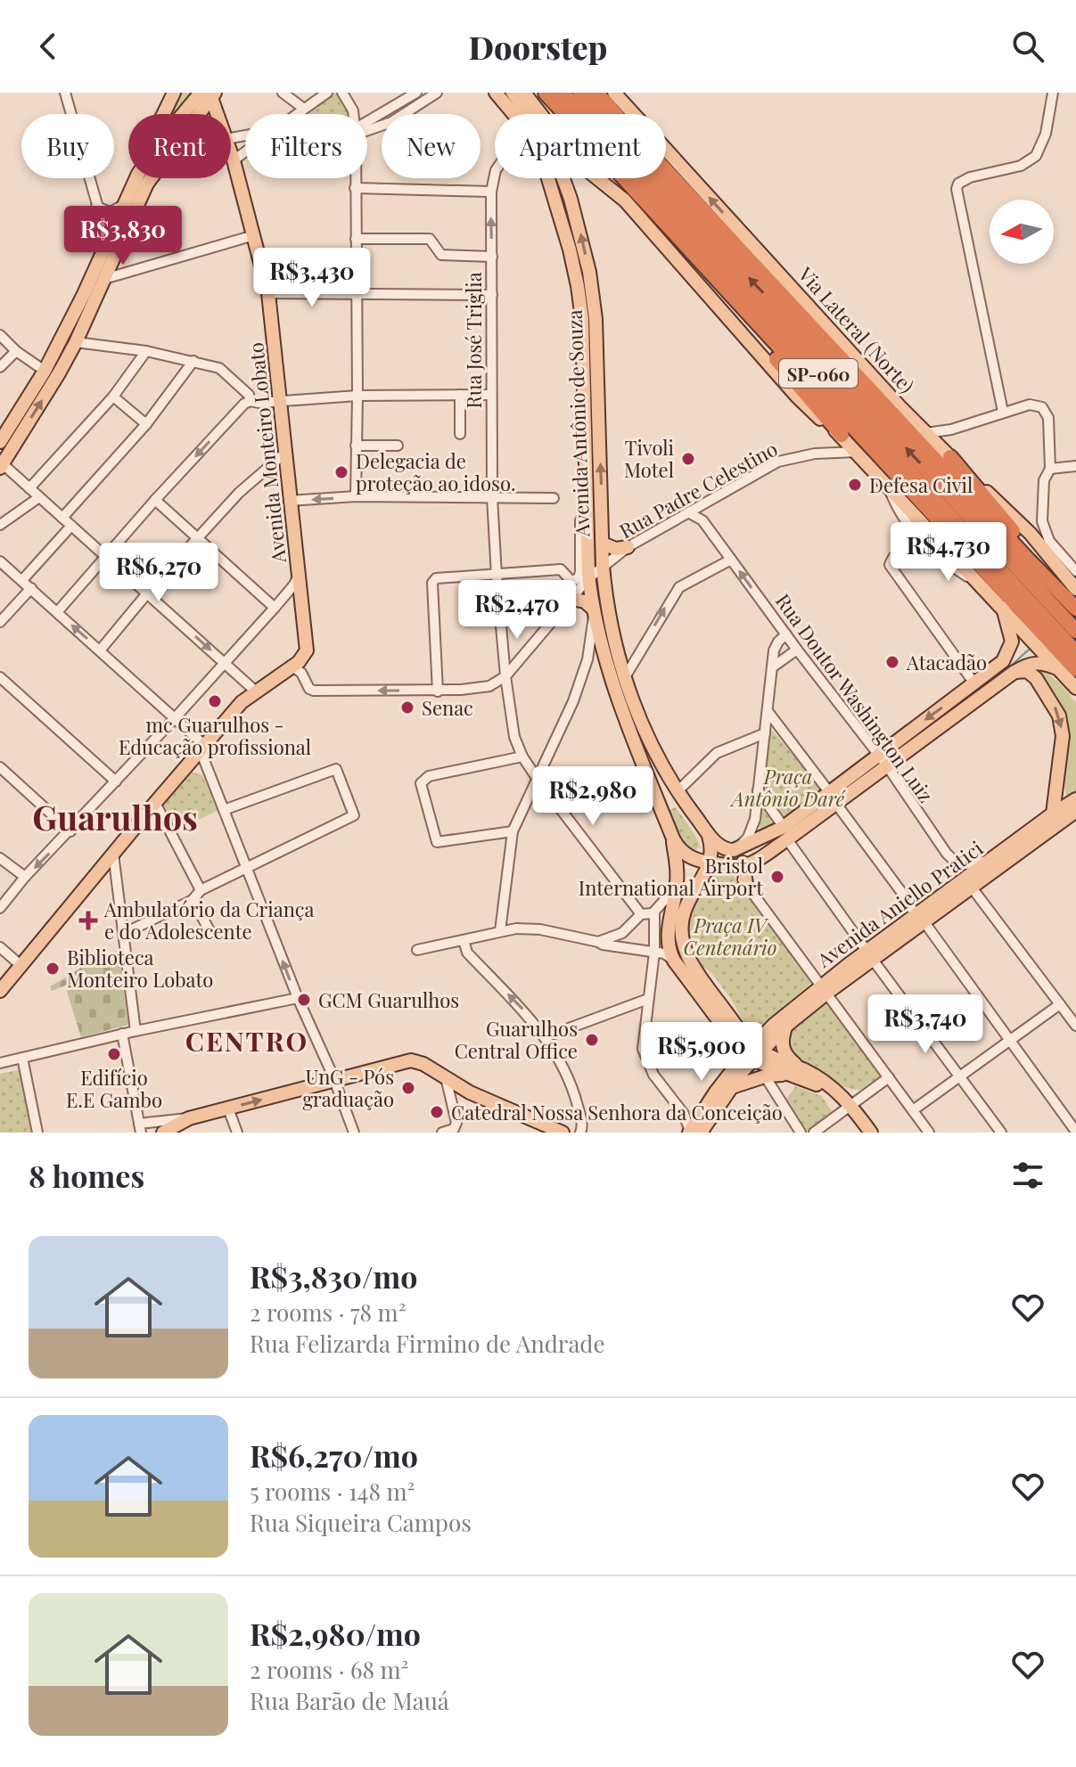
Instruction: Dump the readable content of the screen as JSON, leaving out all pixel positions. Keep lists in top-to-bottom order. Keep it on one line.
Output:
{"streets":{"highway":["SP-060"],"main road":["Via Lateral (Norte)","Avenida Antônio de Souza","Avenida Monteiro Lobato","Avenida Aniello Pratici"],"street":["Rua José Triglia","Rua Padre Celestino","Rua Doutor Washington Luiz"]},"crossings":[["Via Lateral (Norte)","SP-060"],["Rua José Triglia","Rua Padre Celestino"],["Avenida Antônio de Souza","Rua Padre Celestino"],["Avenida Antônio de Souza","Avenida Aniello Pratici"],["Avenida Monteiro Lobato","Rua Padre Celestino"],["Rua Padre Celestino","Rua Doutor Washington Luiz"],["Rua Doutor Washington Luiz","Avenida Aniello Pratici"]],"districts":["Guarulhos","CENTRO"],"parks":["Praça Antônio Daré","Praça IV Centenário"],"places":{"other":["Tivoli Motel","Delegacia de proteção ao idoso.","Defesa Civil","Atacadão","mc Guarulhos - Educação profissional","Senac","Bristol International Airport","Biblioteca Monteiro Lobato","GCM Guarulhos","Guarulhos Central Office","Edifício E.E Gambo","UnG - Pós graduação","Catedral Nossa Senhora da Conceição"],"health":["Ambulatório da Criança e do Adolescente"]},"north":"left","page":{"header":"Doorstep","chip":["Buy","Rent","Filters","New","Apartment"],"price":["R$3,830","R$3,430","R$4,730","R$6,270","R$2,470","R$2,980","R$3,740","R$5,900"],"heading":"8 homes","list":[{"name":"R$3,830/mo","note":"2 rooms · 78 m² · Rua Felizarda Firmino de Andrade"},{"name":"R$6,270/mo","note":"5 rooms · 148 m² · Rua Siqueira Campos"},{"name":"R$2,980/mo","note":"2 rooms · 68 m² · Rua Barão de Mauá"}]}}
